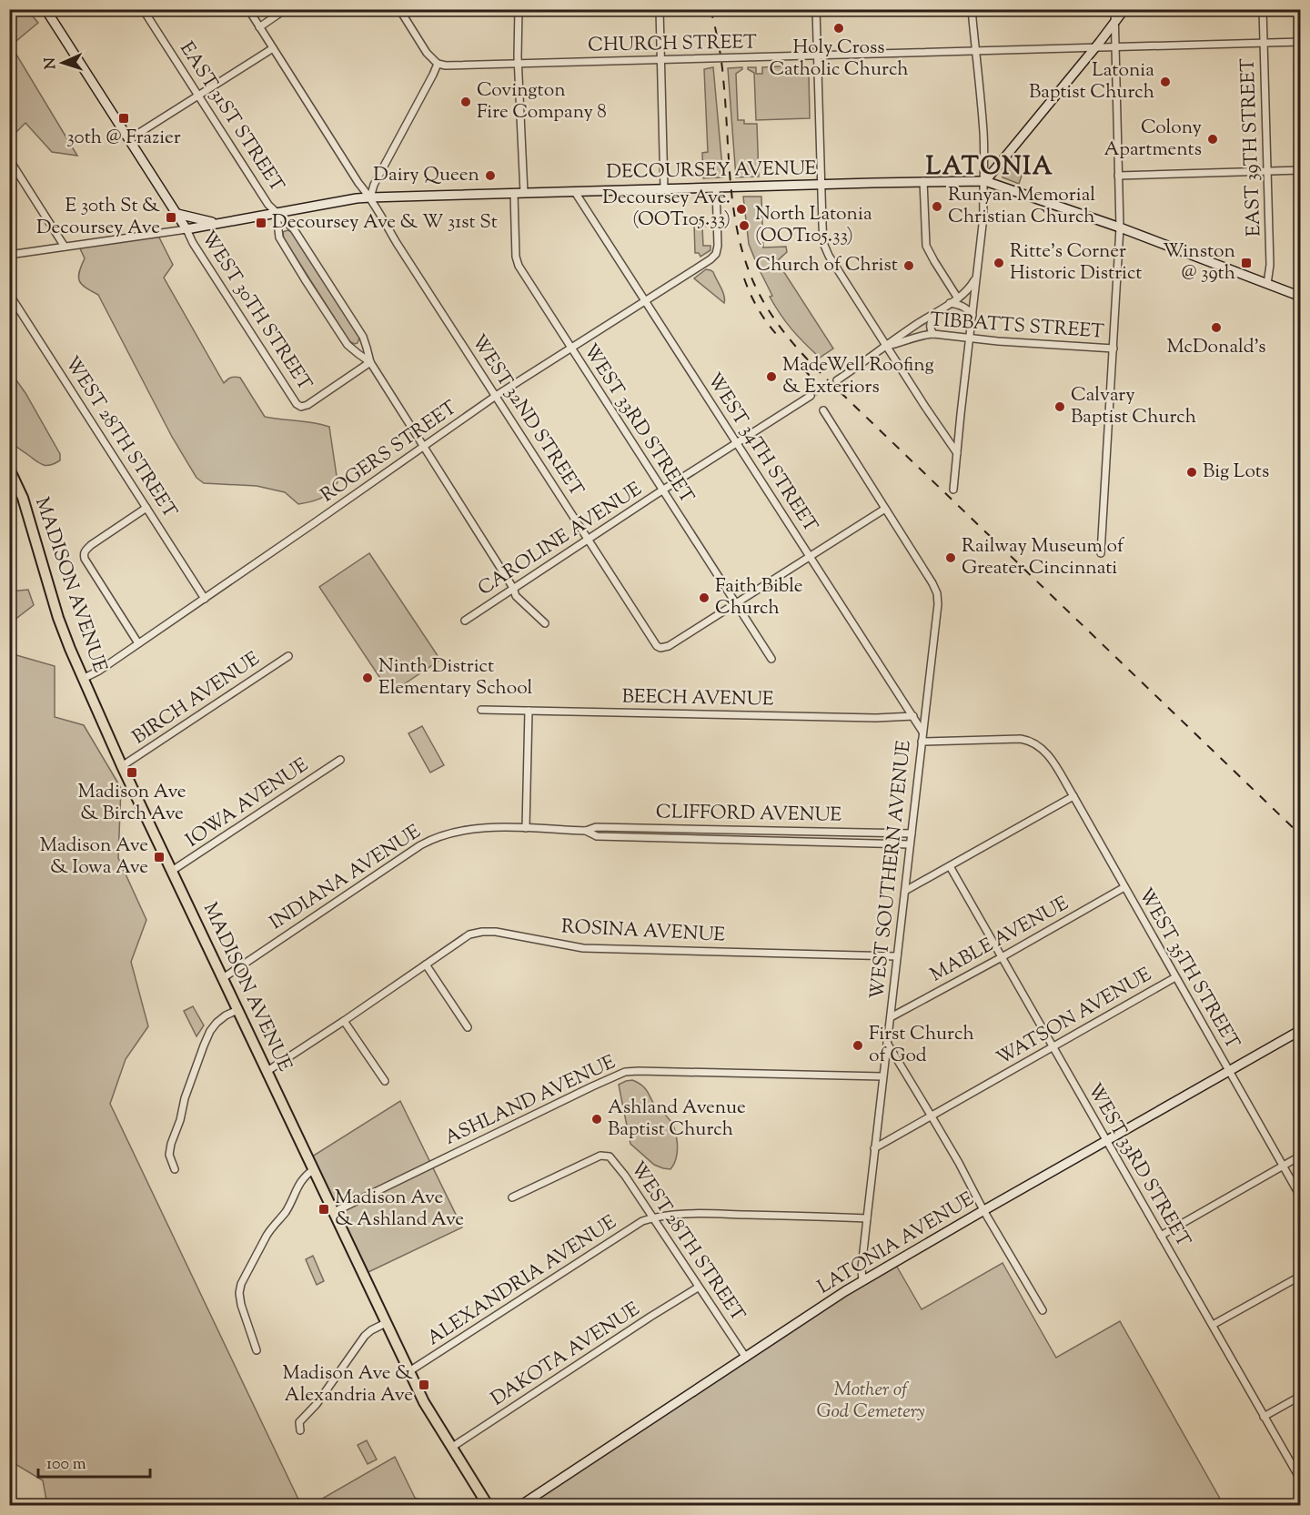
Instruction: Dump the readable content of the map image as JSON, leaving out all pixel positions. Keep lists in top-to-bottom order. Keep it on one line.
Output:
{"streets":{"main road":["DECOURSEY AVENUE","MADISON AVENUE","LATONIA AVENUE"],"street":["CHURCH STREET","EAST 31ST STREET","EAST 39TH STREET","WEST 30TH STREET","TIBBATTS STREET","WEST 32ND STREET","WEST 33RD STREET","WEST 28TH STREET","ROGERS STREET","WEST 34TH STREET","CAROLINE AVENUE","BIRCH AVENUE","BEECH AVENUE","IOWA AVENUE","CLIFFORD AVENUE","WEST SOUTHERN AVENUE","INDIANA AVENUE","ROSINA AVENUE","MABLE AVENUE","WEST 35TH STREET","WATSON AVENUE","ASHLAND AVENUE","ALEXANDRIA AVENUE","DAKOTA AVENUE"]},"crossings":[["CHURCH STREET","EAST 39TH STREET"],["EAST 31ST STREET","DECOURSEY AVENUE"],["EAST 31ST STREET","WEST 30TH STREET"],["EAST 39TH STREET","DECOURSEY AVENUE"],["DECOURSEY AVENUE","WEST 30TH STREET"],["DECOURSEY AVENUE","WEST 32ND STREET"],["DECOURSEY AVENUE","WEST 33RD STREET"],["DECOURSEY AVENUE","ROGERS STREET"],["DECOURSEY AVENUE","WEST 34TH STREET"],["WEST 32ND STREET","WEST 33RD STREET"],["WEST 32ND STREET","ROGERS STREET"],["WEST 32ND STREET","CAROLINE AVENUE"],["WEST 33RD STREET","ROGERS STREET"],["WEST 33RD STREET","CAROLINE AVENUE"],["WEST 33RD STREET","MABLE AVENUE"],["WEST 33RD STREET","WATSON AVENUE"],["WEST 33RD STREET","LATONIA AVENUE"],["WEST 28TH STREET","ROGERS STREET"],["WEST 28TH STREET","LATONIA AVENUE"],["WEST 28TH STREET","ALEXANDRIA AVENUE"],["WEST 28TH STREET","DAKOTA AVENUE"],["ROGERS STREET","WEST 34TH STREET"],["ROGERS STREET","MADISON AVENUE"],["WEST 34TH STREET","CAROLINE AVENUE"],["WEST 34TH STREET","BEECH AVENUE"],["WEST 34TH STREET","WEST SOUTHERN AVENUE"],["MADISON AVENUE","BIRCH AVENUE"],["MADISON AVENUE","IOWA AVENUE"],["MADISON AVENUE","INDIANA AVENUE"],["MADISON AVENUE","ROSINA AVENUE"],["MADISON AVENUE","ASHLAND AVENUE"],["MADISON AVENUE","ALEXANDRIA AVENUE"],["MADISON AVENUE","DAKOTA AVENUE"],["CLIFFORD AVENUE","WEST SOUTHERN AVENUE"],["CLIFFORD AVENUE","INDIANA AVENUE"],["WEST SOUTHERN AVENUE","ROSINA AVENUE"],["WEST SOUTHERN AVENUE","MABLE AVENUE"],["WEST SOUTHERN AVENUE","WEST 35TH STREET"],["WEST SOUTHERN AVENUE","WATSON AVENUE"],["WEST SOUTHERN AVENUE","ASHLAND AVENUE"],["WEST SOUTHERN AVENUE","LATONIA AVENUE"],["MABLE AVENUE","WEST 35TH STREET"],["WEST 35TH STREET","WATSON AVENUE"],["WEST 35TH STREET","LATONIA AVENUE"]],"districts":["LATONIA"],"parks":["Mother of God Cemetery"],"places":{"other":["Holy Cross Catholic Church","Latonia Baptist Church","Covington Fire Company 8","Colony Apartments","Dairy Queen","Runyan Memorial Christian Church","Decoursey Ave. (OOT105.33)","North Latonia (OOT105.33)","Ritte's Corner Historic District","Church of Christ","McDonald's","MadeWell Roofing & Exteriors","Calvary Baptist Church","Big Lots","Railway Museum of Greater Cincinnati","Faith Bible Church","Ninth District Elementary School","First Church of God","Ashland Avenue Baptist Church"],"transit":["30th @ Frazier","E 30th St & Decoursey Ave","Decoursey Ave & W 31st St","Winston @ 39th","Madison Ave & Birch Ave","Madison Ave & Iowa Ave","Madison Ave & Ashland Ave","Madison Ave & Alexandria Ave"]},"scale_bar":"100 m","north":"left"}
